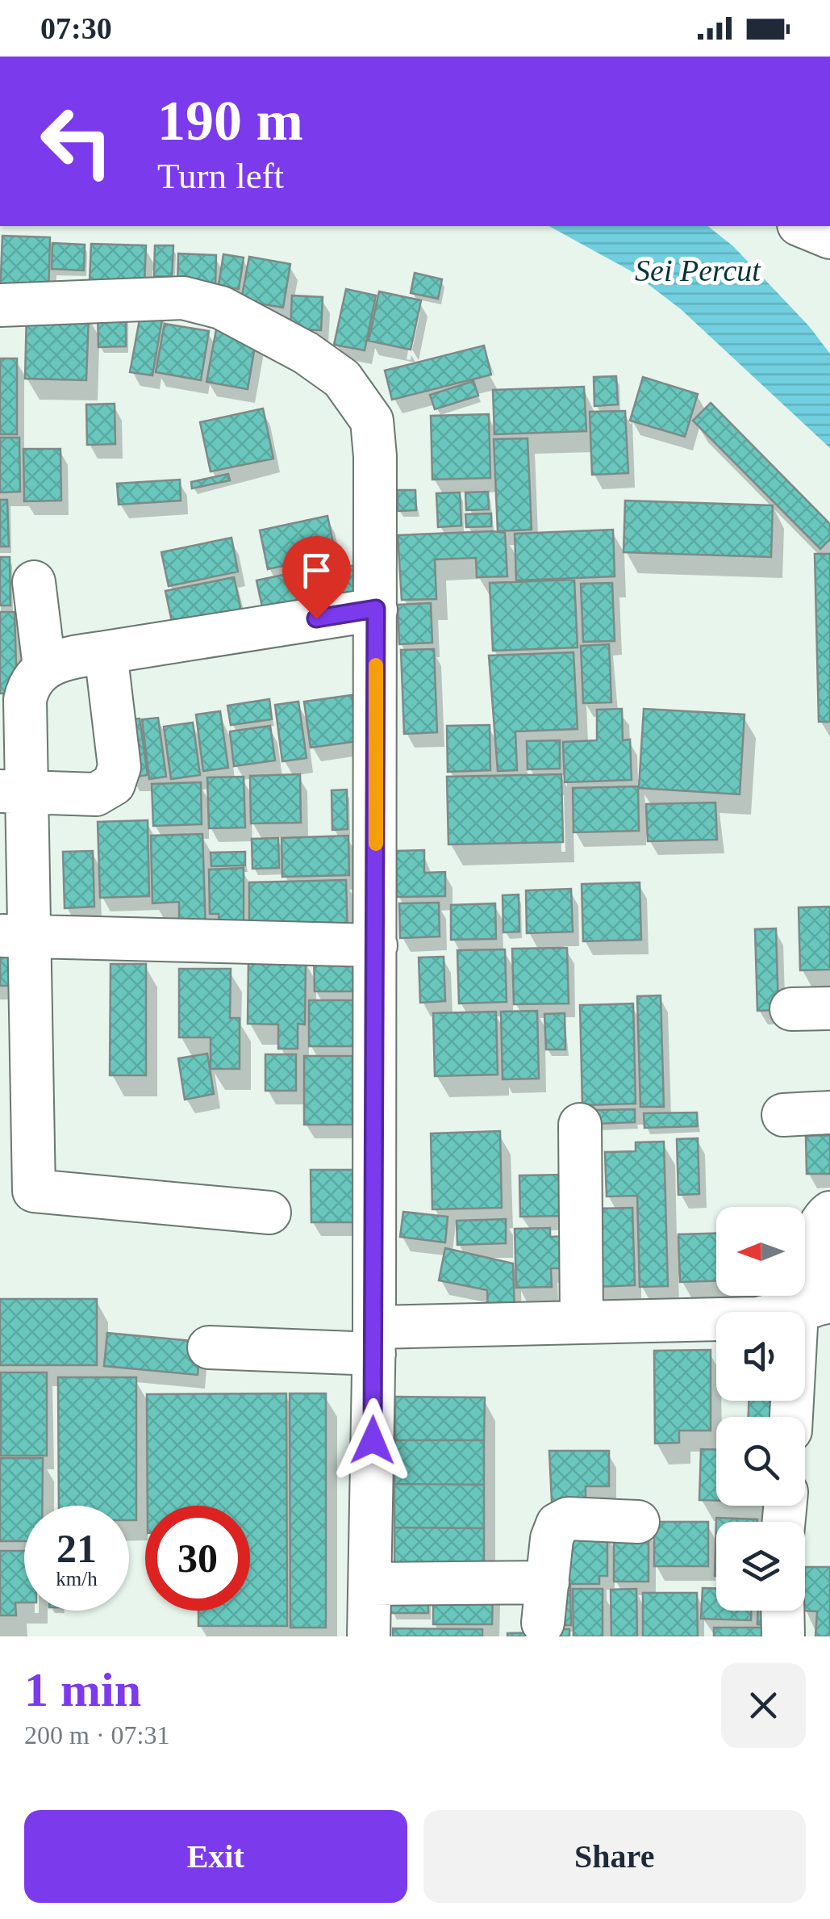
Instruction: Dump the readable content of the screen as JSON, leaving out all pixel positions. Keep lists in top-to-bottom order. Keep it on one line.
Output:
{"water":["Sei Percut"],"north":"left","page":{"status":"07:30","turn":["190 m","Turn left"],"speed":"21 km/h","limit":"30","heading":["1 min","200 m · 07:31"],"buttons":["Exit","Share"]}}
